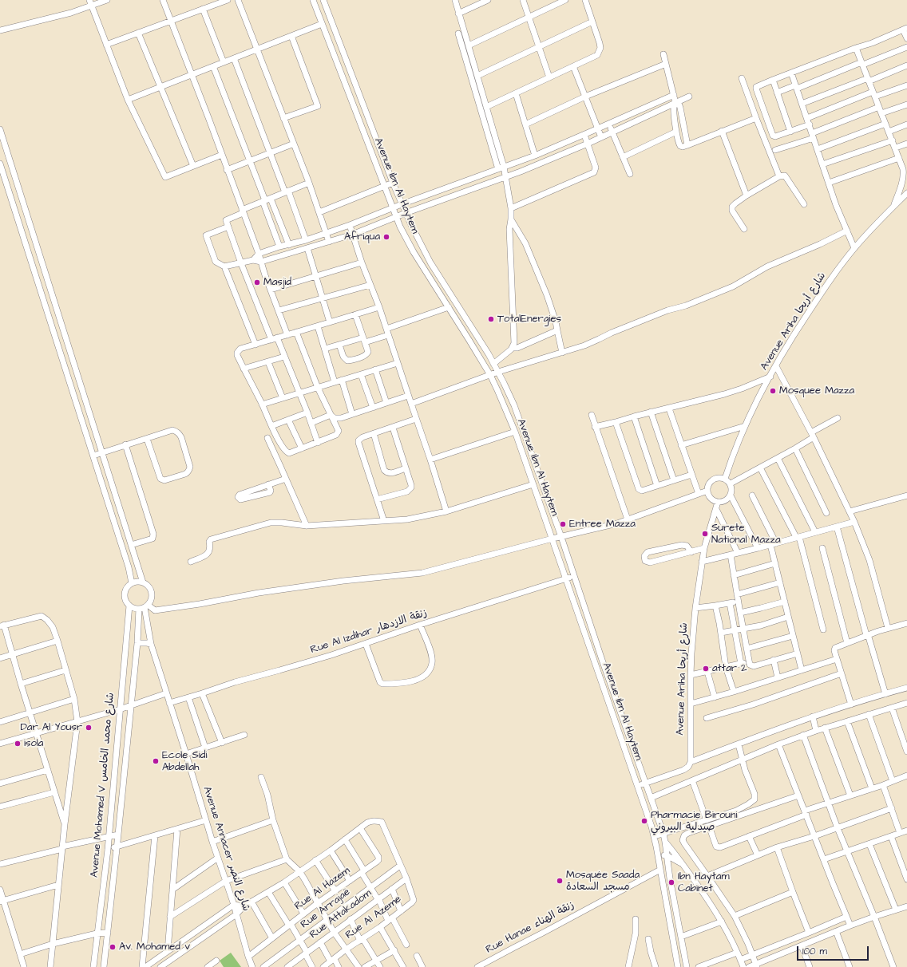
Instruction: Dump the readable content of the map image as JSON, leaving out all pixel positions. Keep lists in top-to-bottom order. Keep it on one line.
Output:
{"streets":{"street":["Avenue Ibn Al Haytem","Avenue Ariha شارع أريحا","Rue Al Izdihar زنقة الازدهار","Avenue Mohamed V شارع محمد الخامس","Avenue Annacer شارع النصر","Rue Al Hazem","Rue Arrajaë","Rue Attakadom","Rue Al Azeme","Rue Hanae زنقة الهناء"]},"crossings":[["Avenue Ibn Al Haytem","Rue Al Izdihar زنقة الازدهار"],["Avenue Ibn Al Haytem","Rue Hanae زنقة الهناء"],["Rue Al Izdihar زنقة الازدهار","Avenue Annacer شارع النصر"],["Avenue Mohamed V شارع محمد الخامس","Avenue Annacer شارع النصر"],["Avenue Annacer شارع النصر","Rue Al Hazem"],["Rue Al Hazem","Rue Al Azeme"],["Rue Arrajaë","Rue Al Azeme"],["Rue Attakadom","Rue Al Azeme"]],"places":["Afriqua","Masjid","TotalEnergies","Mosquee Mazza","Entree Mazza","Surete National Mazza","attar 2","Dar Al Yousr","isola","Ecole Sidi Abdellah","Pharmacie Birouni صيدلية البيروني","Mosquée Saada مسجد السعادة","Ibn Haytam Cabinet","Av. Mohamed v"],"scale_bar":"100 m"}
